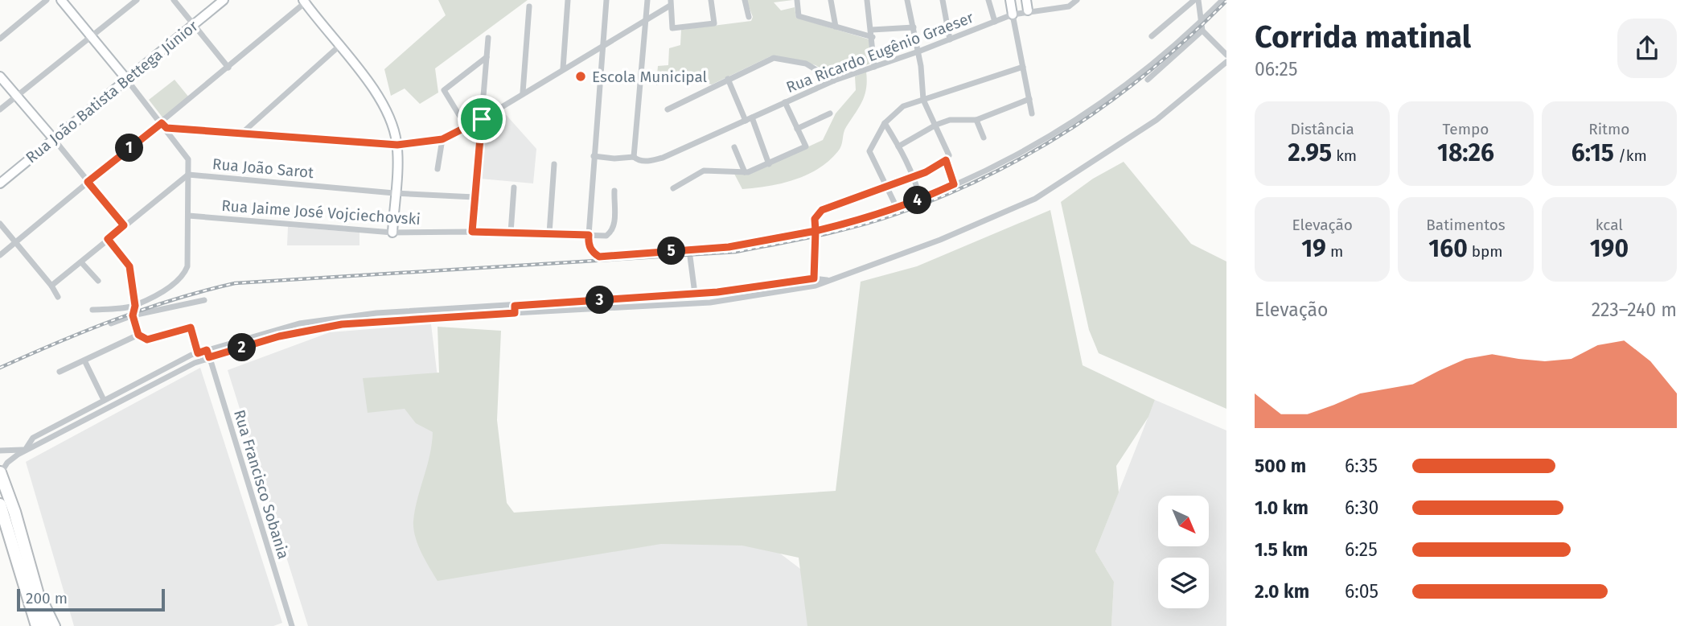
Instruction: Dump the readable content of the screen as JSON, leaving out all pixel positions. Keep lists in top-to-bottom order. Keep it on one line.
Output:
{"streets":{"street":["Rua Ricardo Eugênio Graeser","Rua João Batista Bettega Júnior","Rua João Sarot","Rua Jaime José Vojciechovski","Rua Francisco Sobania"]},"places":["Escola Municipal"],"scale_bar":"200 m","north":"bottom right","page":{"heading":["Corrida matinal","06:25"],"stats":[["Distância","2.95 km"],["Tempo","18:26"],["Ritmo","6:15 /km"],["Elevação","19 m"],["Batimentos","160 bpm"],["kcal","190"]],"pins":["1","4","5","3","2"],"chart":["Elevação","223–240 m"],"list":[{"name":"500 m","note":"6:35"},{"name":"1.0 km","note":"6:30"},{"name":"1.5 km","note":"6:25"},{"name":"2.0 km","note":"6:05"}],"scale":"200 m"}}
